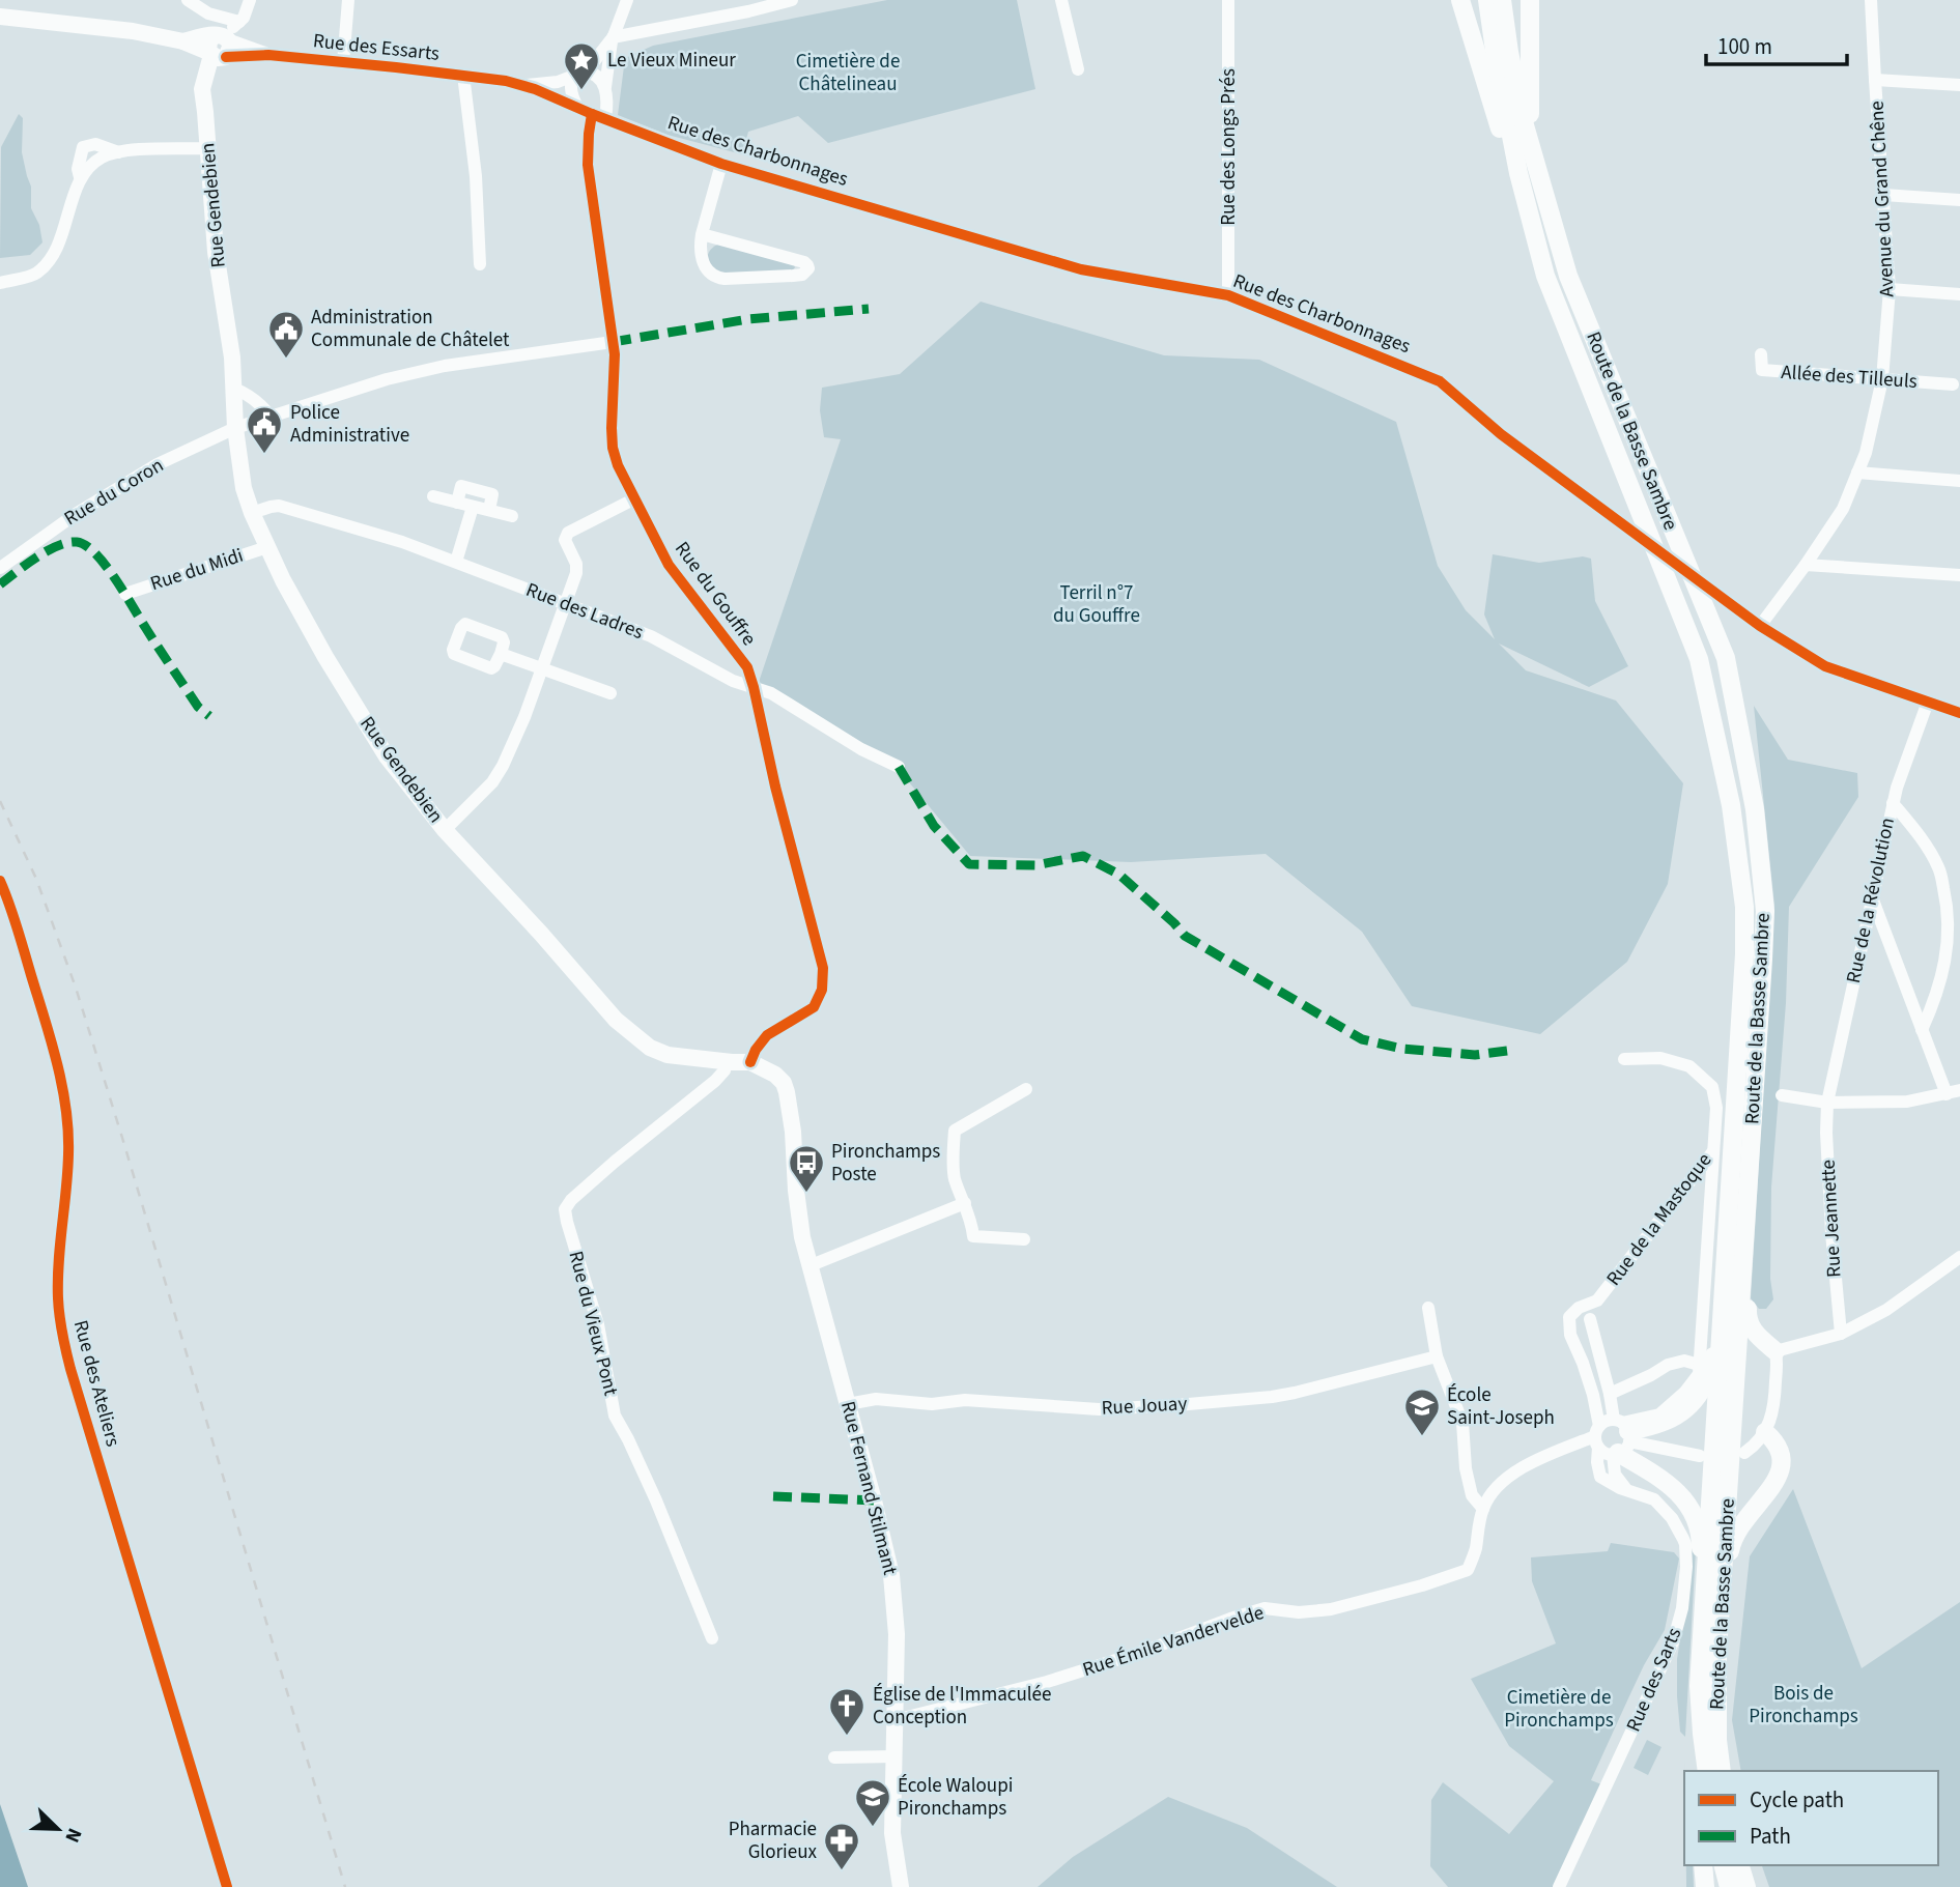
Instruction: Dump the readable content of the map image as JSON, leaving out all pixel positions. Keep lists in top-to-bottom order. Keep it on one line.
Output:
{"streets":{"highway":["Route de la Basse Sambre"],"main road":["Rue Gendebien","Rue Fernand Stilmant"],"street":["Rue des Essarts","Rue des Longs Prés","Rue des Charbonnages","Avenue du Grand Chêne","Allée des Tilleuls","Rue du Coron","Rue du Midi","Rue du Gouffre","Rue des Ladres","Rue de la Révolution","Rue Jeannette","Rue de la Mastoque","Rue du Vieux Pont","Rue des Ateliers","Rue Jouay","Rue Émile Vandervelde","Rue des Sarts"]},"crossings":[["Rue des Essarts","Rue des Charbonnages"],["Rue des Essarts","Rue Gendebien"],["Rue des Longs Prés","Rue des Charbonnages"],["Rue des Charbonnages","Avenue du Grand Chêne"],["Rue des Charbonnages","Rue du Gouffre"],["Rue des Charbonnages","Rue de la Révolution"],["Avenue du Grand Chêne","Allée des Tilleuls"],["Rue Gendebien","Rue du Coron"],["Rue Gendebien","Rue du Midi"],["Rue Gendebien","Rue du Gouffre"],["Rue Gendebien","Rue des Ladres"],["Rue Gendebien","Rue du Vieux Pont"],["Rue du Gouffre","Rue des Ladres"],["Rue de la Révolution","Rue Jeannette"],["Rue de la Mastoque","Rue Émile Vandervelde"],["Rue de la Mastoque","Rue des Sarts"],["Rue Jouay","Rue Fernand Stilmant"],["Rue Fernand Stilmant","Rue Émile Vandervelde"],["Rue Émile Vandervelde","Rue des Sarts"]],"parks":["Cimetière de Châtelineau","Terril n°7 du Gouffre","Bois de Pironchamps","Cimetière de Pironchamps"],"places":{"place":["Le Vieux Mineur"],"public building":["Administration Communale de Châtelet","Police Administrative"],"bus stop":["Pironchamps Poste"],"school or university":["École Saint-Joseph","École Waloupi Pironchamps"],"church":["Église de l'Immaculée Conception"],"pharmacy":["Pharmacie Glorieux"]},"legend":["Cycle path","Path"],"scale_bar":"100 m","north":"bottom right"}
